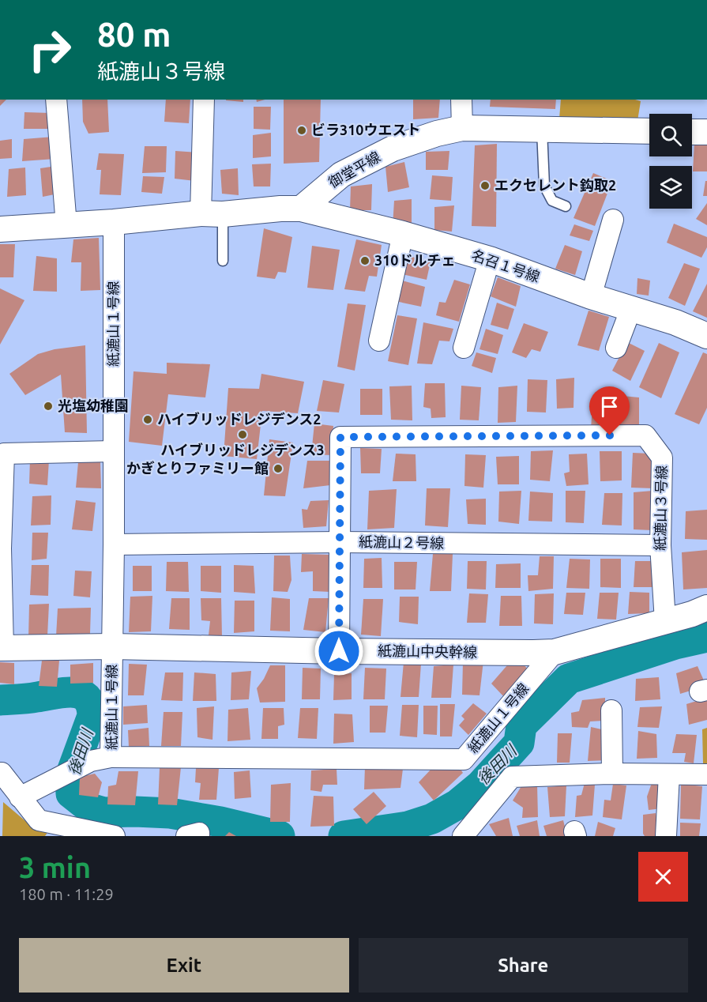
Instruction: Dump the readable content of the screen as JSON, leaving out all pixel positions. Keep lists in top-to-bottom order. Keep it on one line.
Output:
{"streets":{"street":["御堂平線","名召１号線","紙漉山１号線","紙漉山３号線","紙漉山２号線","紙漉山中央幹線"]},"crossings":[["御堂平線","名召１号線"],["紙漉山１号線","紙漉山２号線"],["紙漉山１号線","紙漉山中央幹線"],["紙漉山３号線","紙漉山２号線"],["紙漉山３号線","紙漉山中央幹線"]],"water":["後田川"],"places":["ビラ310ウエスト","エクセレント鈎取2","310ドルチェ","光塩幼稚園","ハイブリッドレジデンス2","ハイブリッドレジデンス3","かぎとりファミリー館"],"page":{"turn":["80 m","紙漉山３号線"],"heading":["3 min","180 m · 11:29"],"buttons":["Exit","Share"]}}
